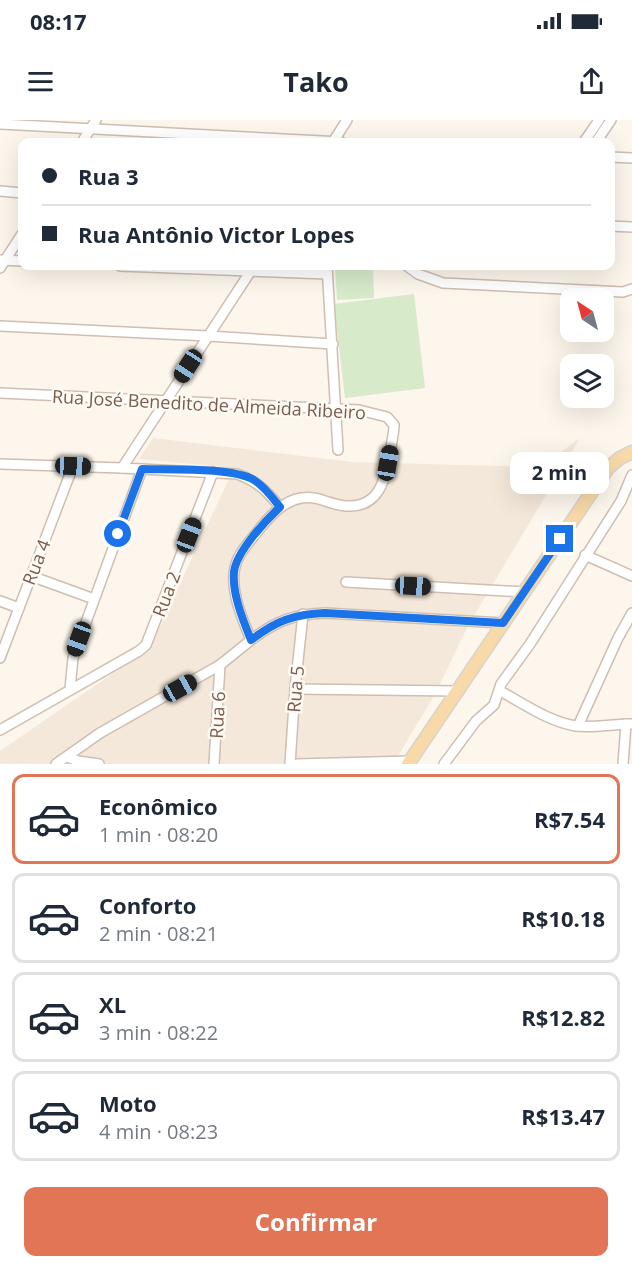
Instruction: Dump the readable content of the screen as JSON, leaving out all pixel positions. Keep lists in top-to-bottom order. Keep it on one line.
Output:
{"streets":{"street":["Rua José Benedito de Almeida Ribeiro","Rua 4","Rua 2","Rua 5","Rua 6"]},"north":"top left","page":{"status":"08:17","header":"Tako","banner":["Rua 3","Rua Antônio Victor Lopes"],"bubble":"2 min","list":[{"name":"Econômico","note":"1 min · 08:20","value":"R$7.54"},{"name":"Conforto","note":"2 min · 08:21","value":"R$10.18"},{"name":"XL","note":"3 min · 08:22","value":"R$12.82"},{"name":"Moto","note":"4 min · 08:23","value":"R$13.47"}],"buttons":"Confirmar"}}
